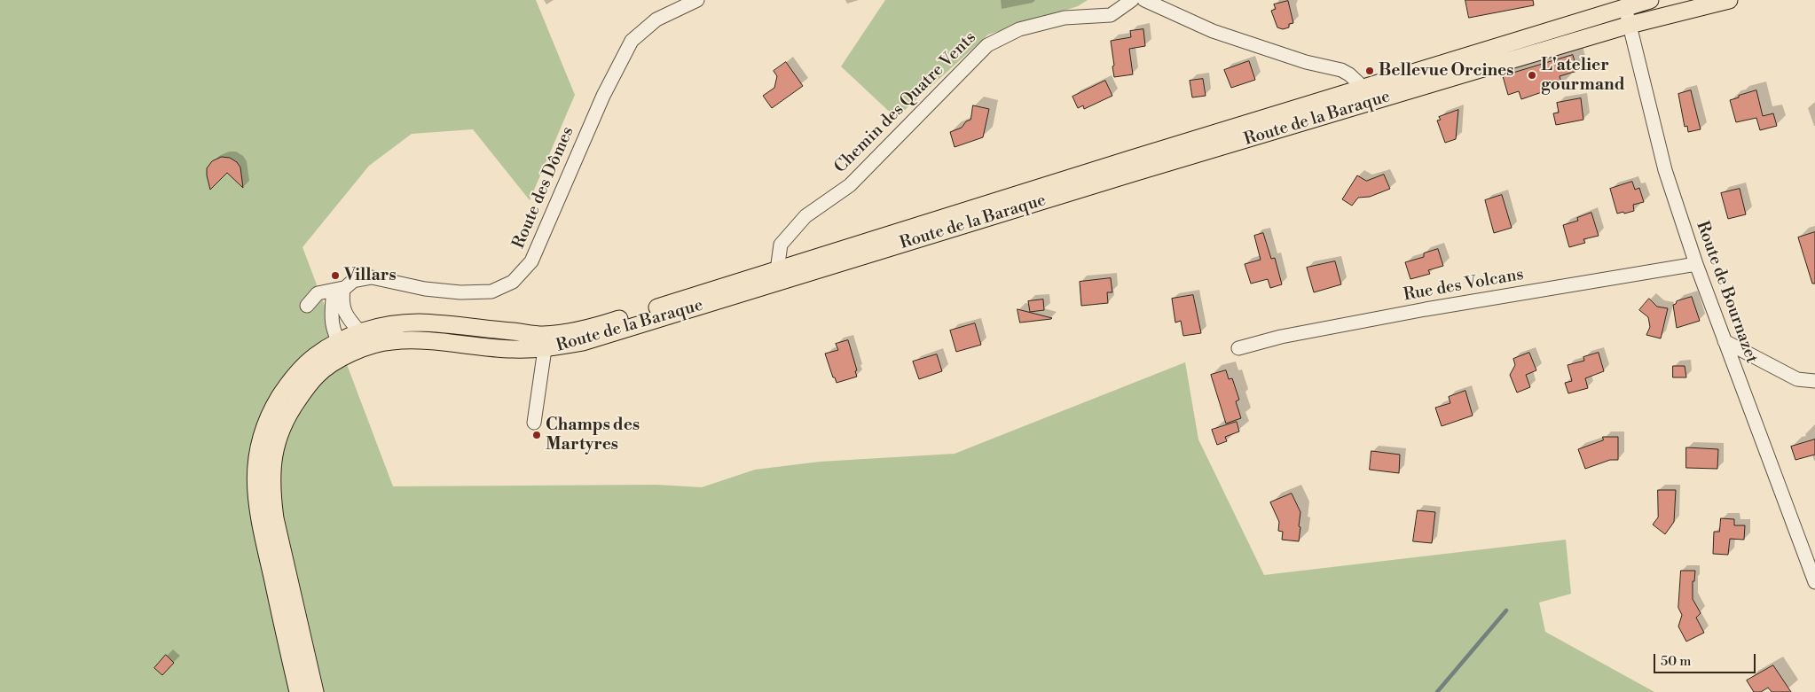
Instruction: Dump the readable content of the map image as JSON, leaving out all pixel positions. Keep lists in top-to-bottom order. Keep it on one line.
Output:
{"streets":{"main road":["Route de la Baraque"],"street":["Chemin des Quatre Vents","Route des Dômes","Rue des Volcans","Route de Bournazet"]},"crossings":[["Chemin des Quatre Vents","Route de la Baraque"],["Route de la Baraque","Route de Bournazet"],["Rue des Volcans","Route de Bournazet"]],"places":["Bellevue Orcines","L'atelier gourmand","Villars","Champs des Martyres"],"scale_bar":"50 m"}
